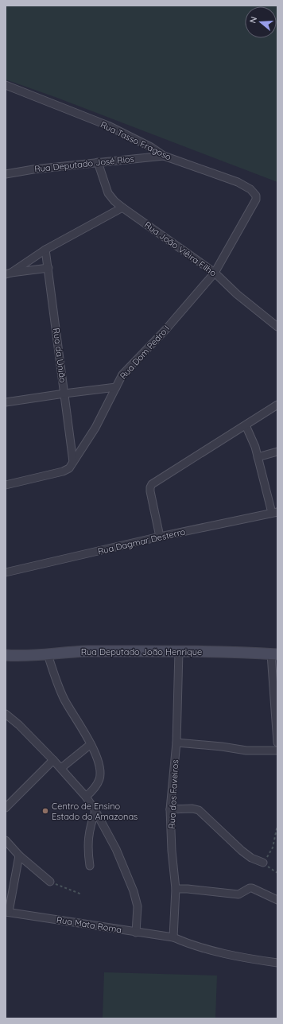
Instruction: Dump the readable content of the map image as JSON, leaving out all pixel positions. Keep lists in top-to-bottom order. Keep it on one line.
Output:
{"streets":{"main road":["Rua Deputado João Henrique"],"street":["Rua Tasso Fragoso","Rua Deputado José Rios","Rua João Viêira Filho","Rua Dom Pedro I","Rua da União","Rua Dagmar Desterro","Rua dos Faveiros","Rua Mata Roma"]},"crossings":[["Rua Tasso Fragoso","Rua Deputado José Rios"],["Rua Tasso Fragoso","Rua Dom Pedro I"],["Rua Deputado José Rios","Rua João Viêira Filho"],["Rua João Viêira Filho","Rua Dom Pedro I"],["Rua Dom Pedro I","Rua da União"],["Rua Deputado João Henrique","Rua dos Faveiros"],["Rua dos Faveiros","Rua Mata Roma"]],"places":["Centro de Ensino Estado do Amazonas"],"north":"left"}
